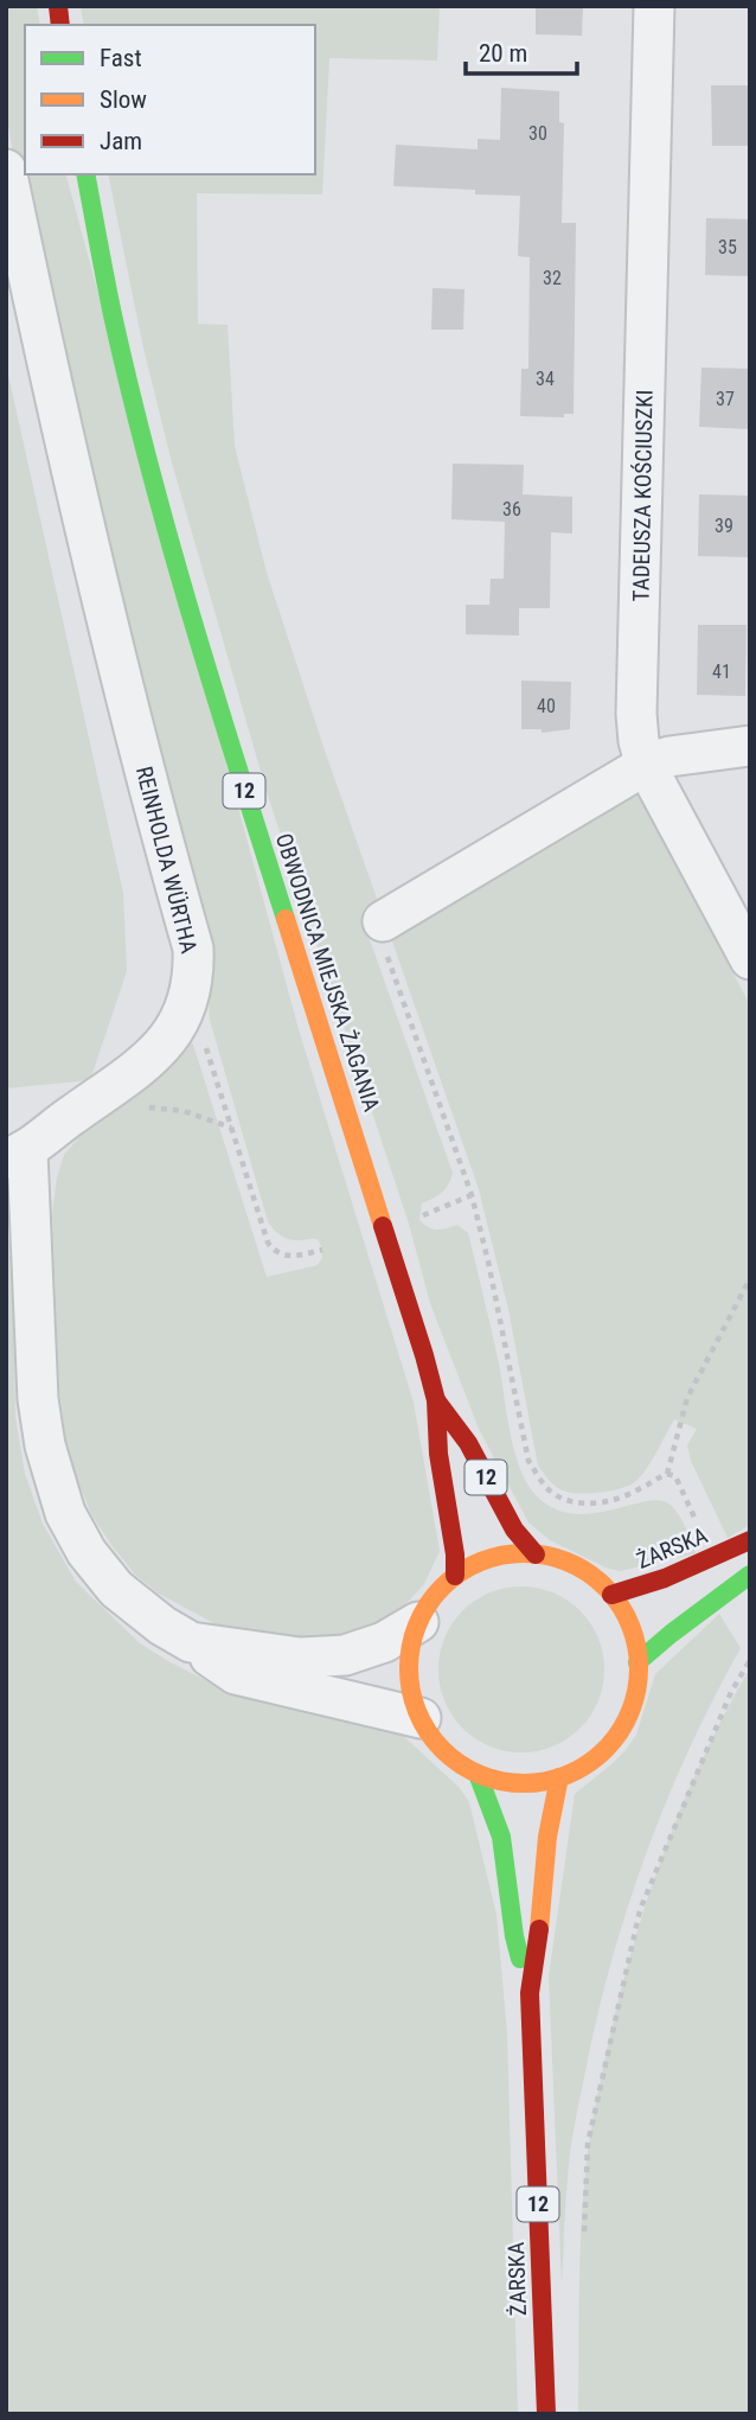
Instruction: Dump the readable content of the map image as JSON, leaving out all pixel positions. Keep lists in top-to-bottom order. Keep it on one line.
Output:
{"streets":{"main road":["12","OBWODNICA MIEJSKA ŻAGANIA","ŻARSKA"],"street":["TADEUSZA KOŚCIUSZKI","REINHOLDA WÜRTHA"]},"crossings":[["REINHOLDA WÜRTHA","OBWODNICA MIEJSKA ŻAGANIA"],["REINHOLDA WÜRTHA","ŻARSKA"],["OBWODNICA MIEJSKA ŻAGANIA","ŻARSKA"]],"house_numbers":["30","35","32","34","37","36","39","41","40"],"legend":["Fast","Slow","Jam"],"scale_bar":"20 m"}
